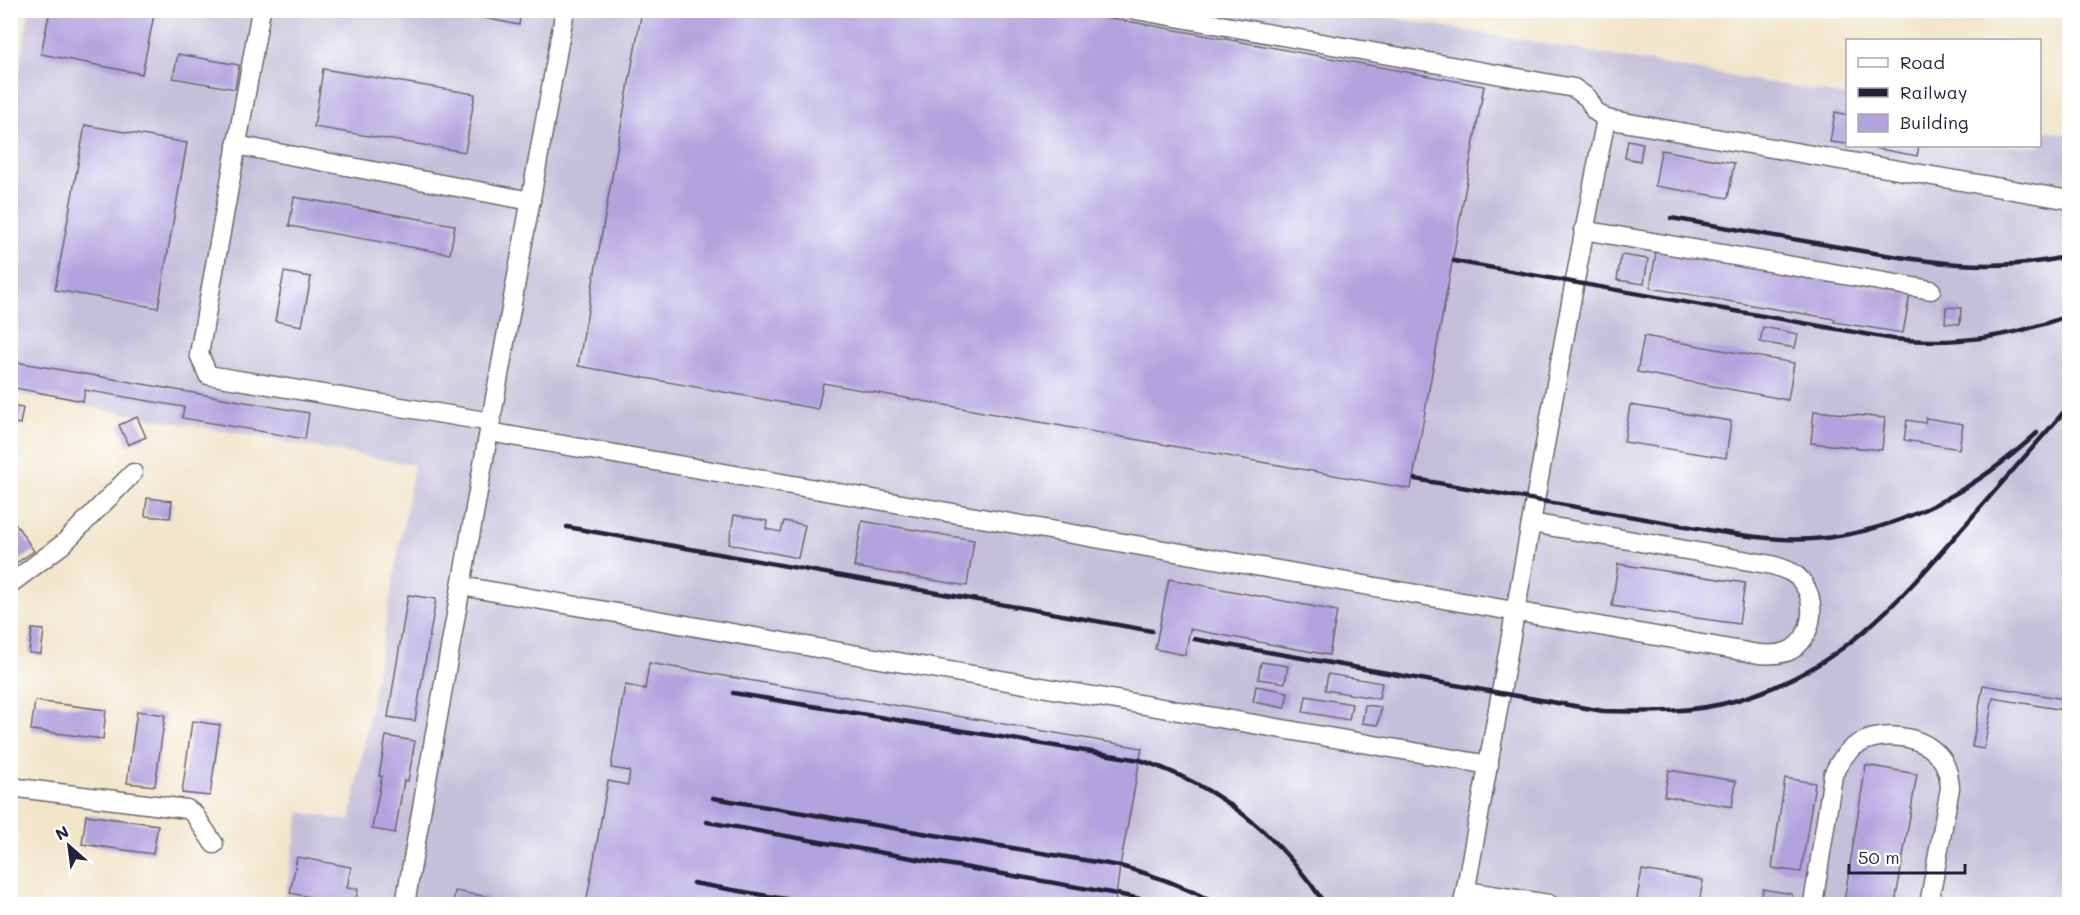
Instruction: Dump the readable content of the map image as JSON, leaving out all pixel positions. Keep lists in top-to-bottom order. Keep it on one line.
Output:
{"legend":["Road","Railway","Building"],"scale_bar":"50 m","north":"top left"}
